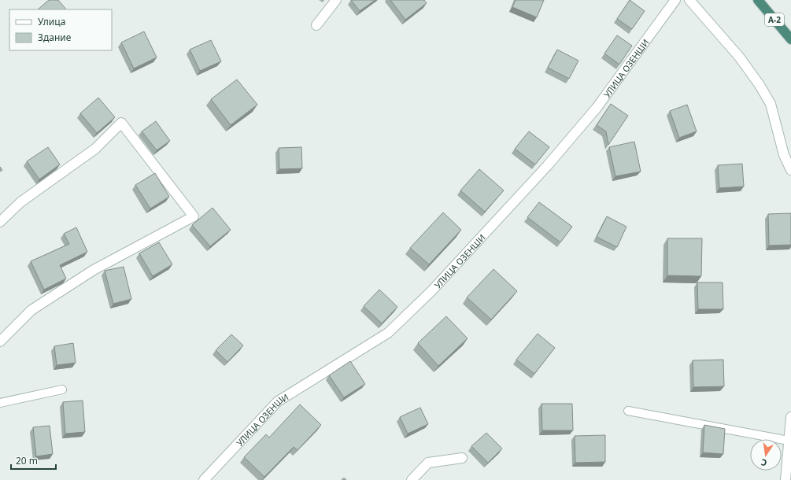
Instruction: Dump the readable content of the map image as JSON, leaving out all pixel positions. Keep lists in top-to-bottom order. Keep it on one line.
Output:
{"streets":{"highway":["A-2"],"street":["УЛИЦА ОЗЕНШИ"]},"legend":["Улица","Здание"],"scale_bar":"20 m","north":"bottom"}
